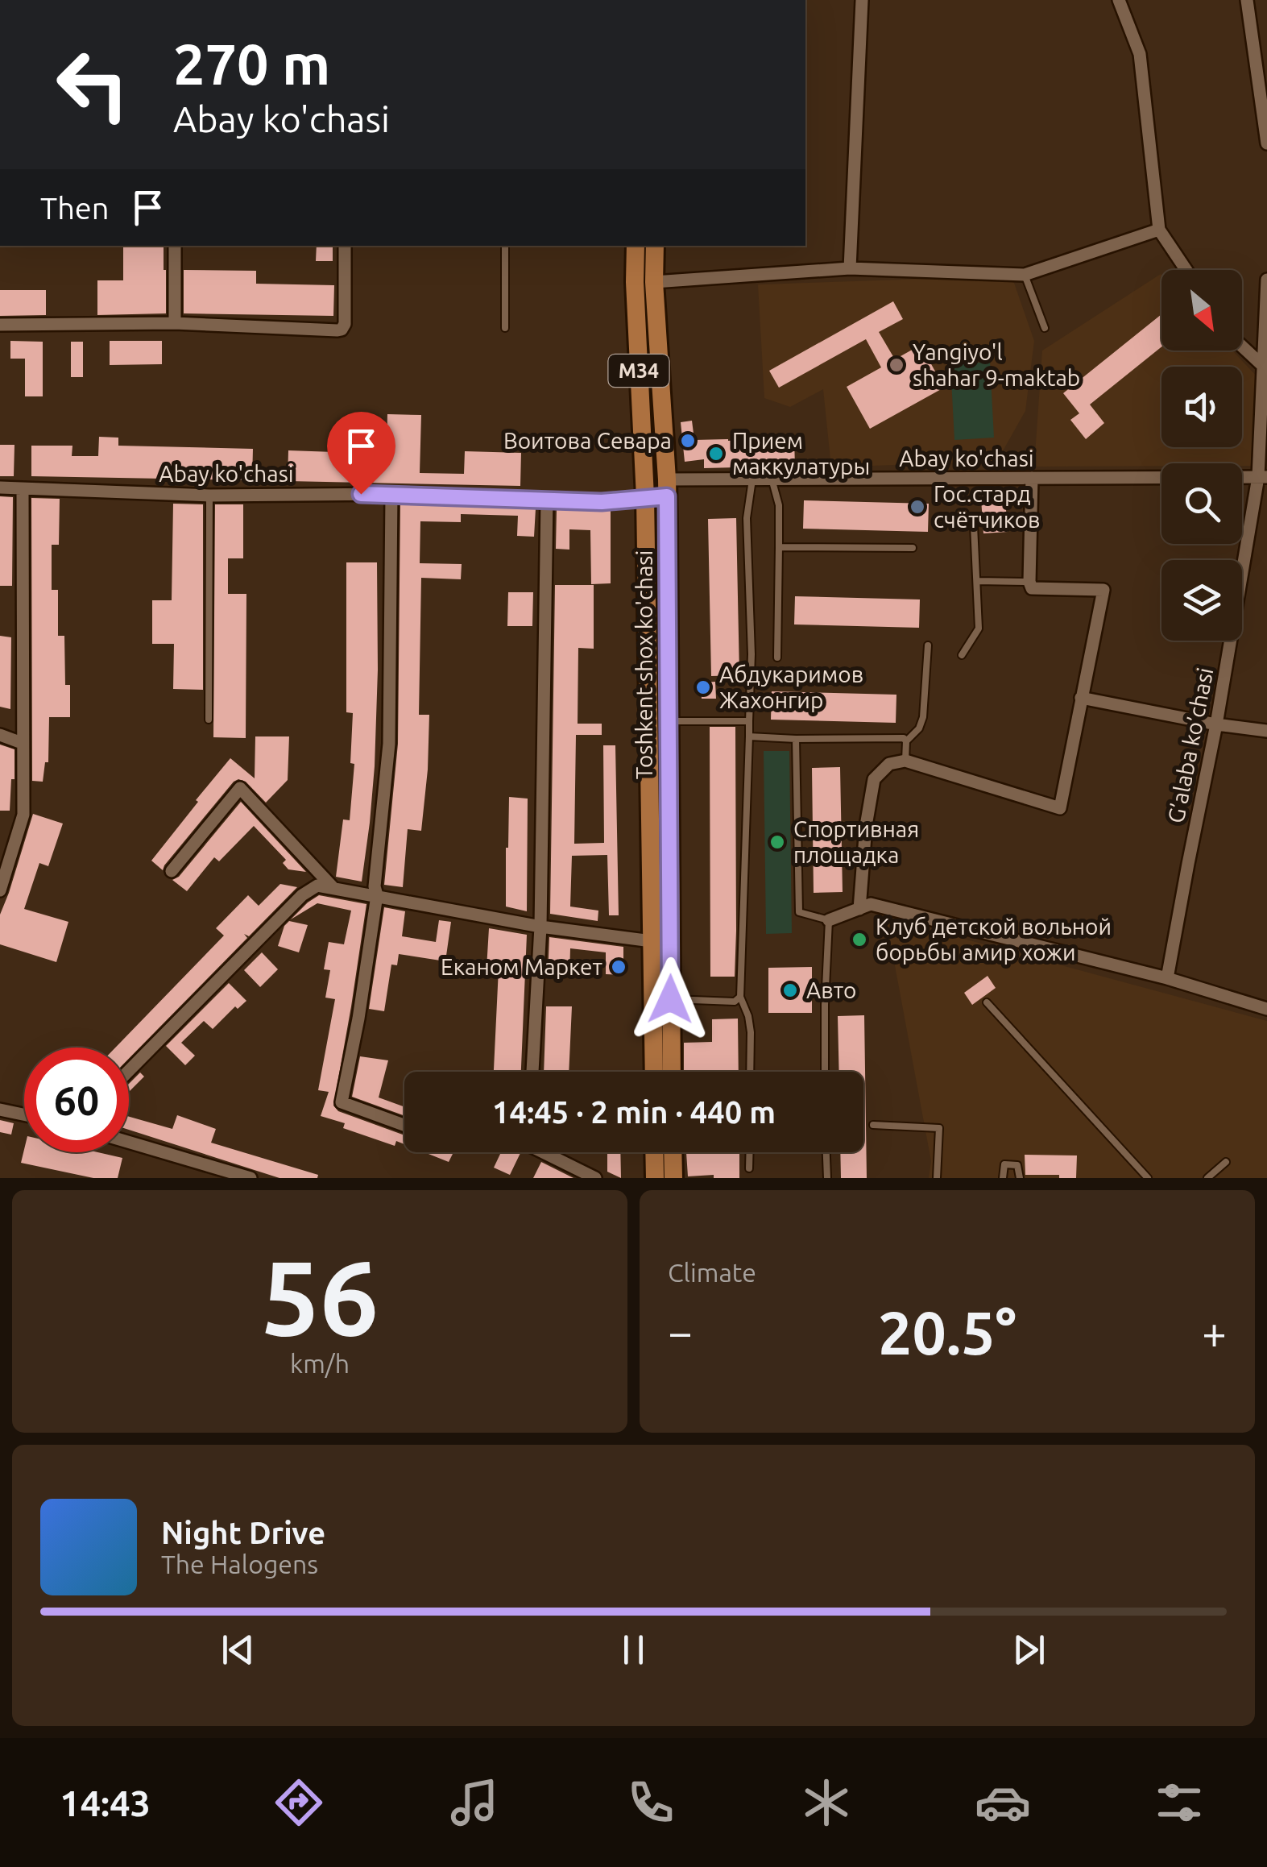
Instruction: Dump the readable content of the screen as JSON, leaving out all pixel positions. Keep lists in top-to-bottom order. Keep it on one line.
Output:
{"streets":{"main road":["M34","Toshkent shox ko'chasi"],"street":["Abay ko'chasi","G’alaba ko’chasi"]},"crossings":[["M34","Abay ko'chasi"],["M34","Toshkent shox ko'chasi"],["Abay ko'chasi","Toshkent shox ko'chasi"],["Abay ko'chasi","G’alaba ko’chasi"]],"places":["Yangiyo'l shahar 9-maktab","Воитова Севара","Прием маккулатуры","Гос.стард счётчиков","Абдукаримов Жахонгир","Спортивная площадка","Клуб детской вольной борьбы амир хожи","Еканом Маркет","Авто"],"north":"bottom right","page":{"turn":["270 m","Abay ko'chasi"],"then":"Then","limit":"60","trip":"14:45 · 2 min · 440 m","tile":[["56","km/h"],"Climate"],"heat":["−","20.5°","+"],"song":["Night Drive","The Halogens"],"tabs":"14:43"}}
